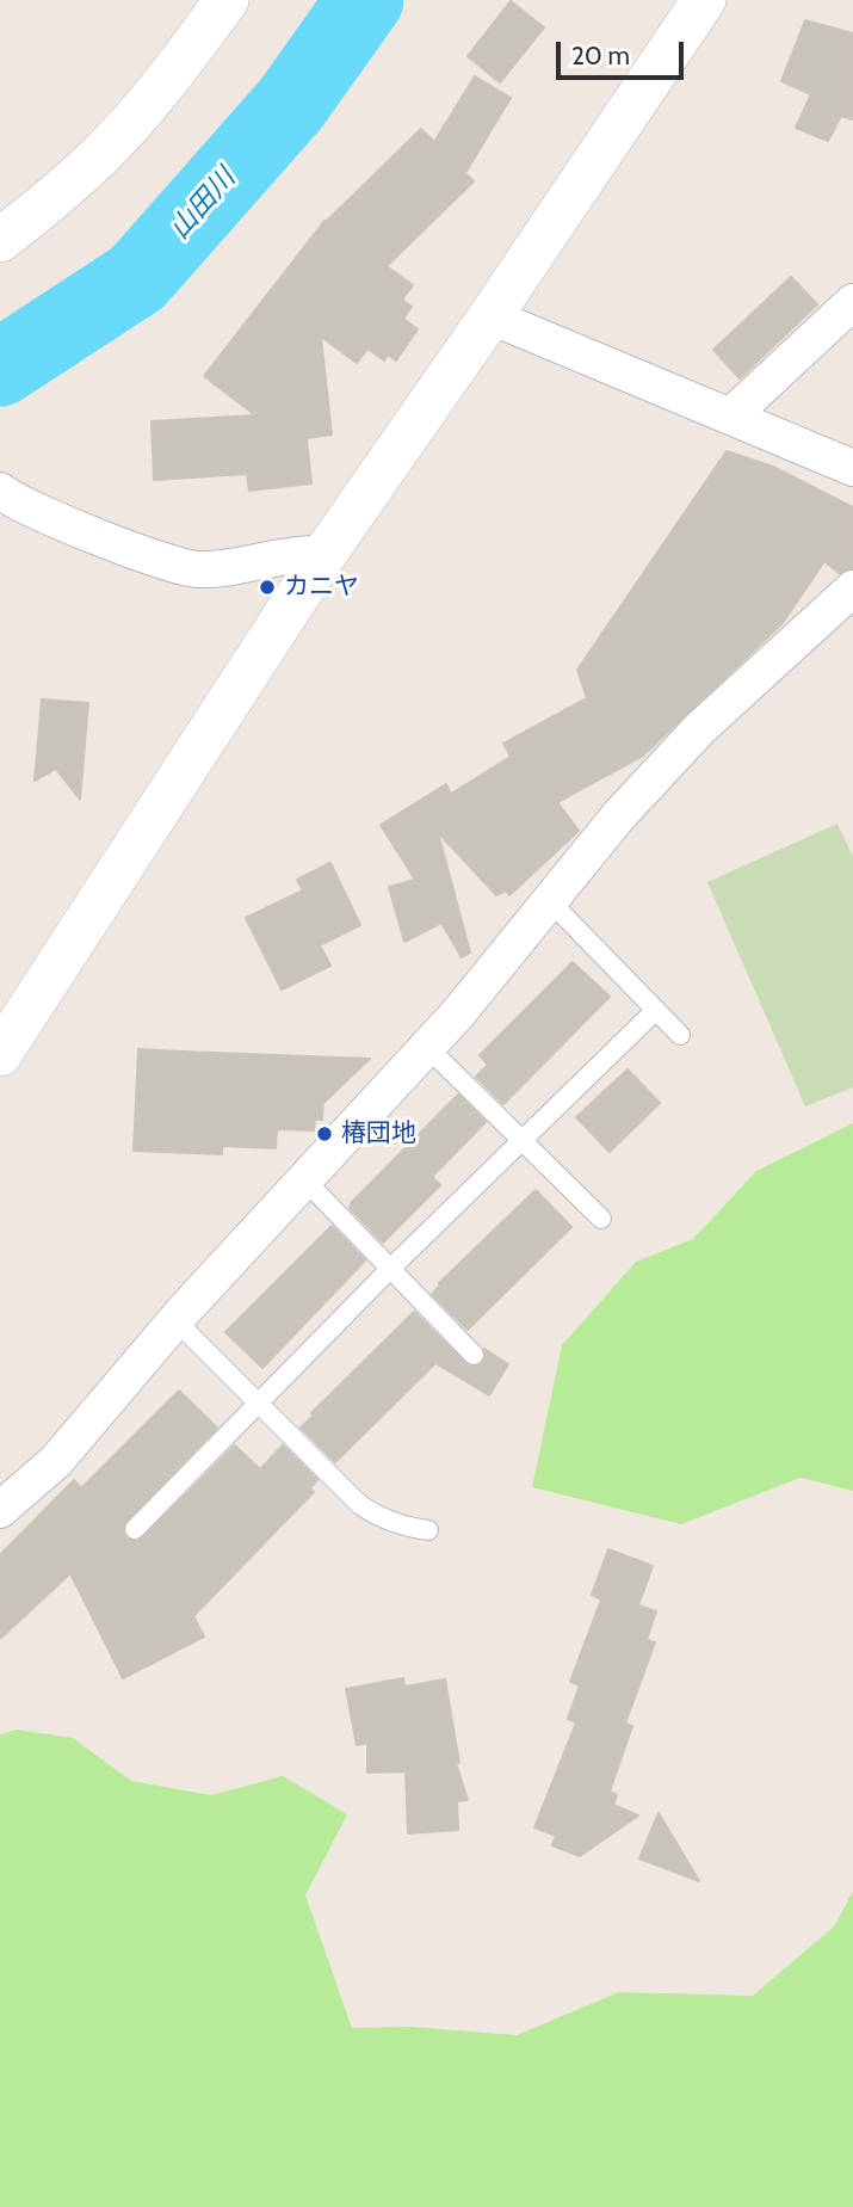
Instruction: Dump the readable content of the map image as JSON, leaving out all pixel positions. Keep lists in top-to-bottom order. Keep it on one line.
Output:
{"water":["山田川"],"places":["カニヤ","椿団地"],"scale_bar":"20 m"}
